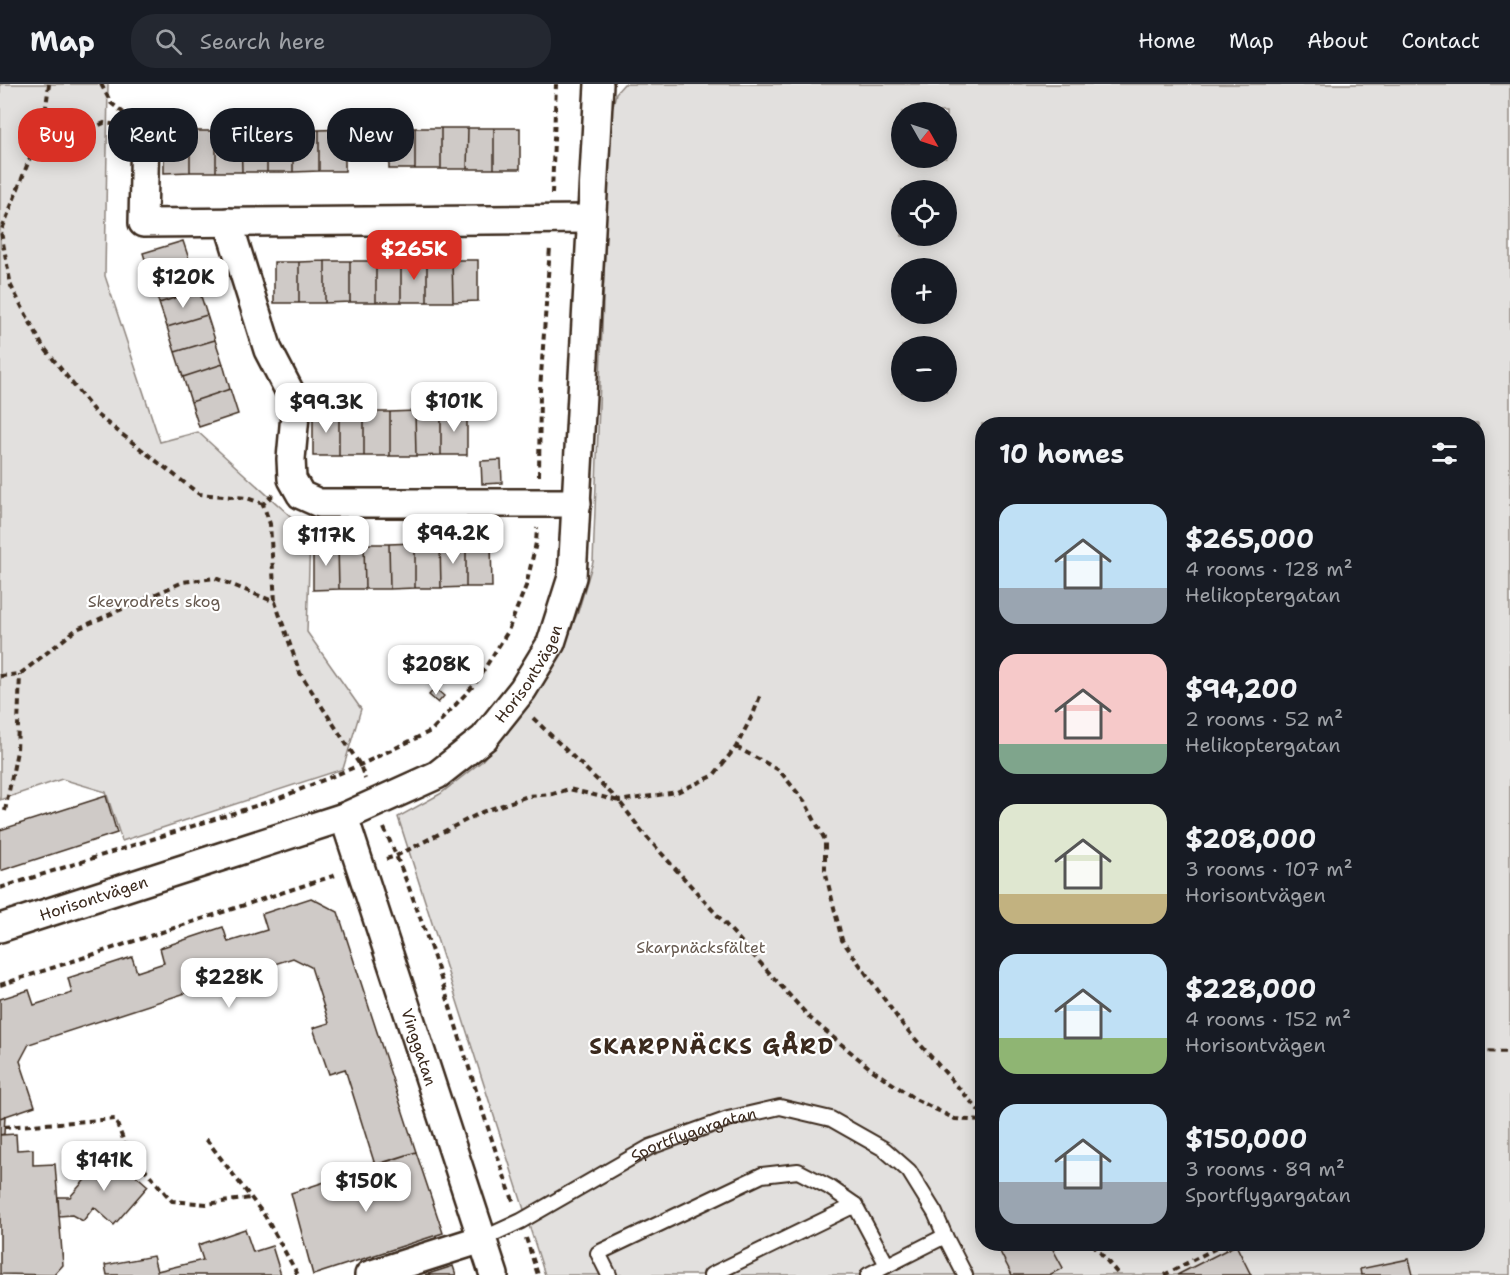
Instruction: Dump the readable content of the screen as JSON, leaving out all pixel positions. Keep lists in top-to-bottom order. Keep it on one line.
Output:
{"streets":{"street":["Horisontvägen","Vinggatan","Sportflygargatan"]},"crossings":[["Horisontvägen","Vinggatan"],["Vinggatan","Sportflygargatan"]],"districts":["SKARPNÄCKS GÅRD"],"parks":["Skevrodrets skog","Skarpnäcksfältet"],"north":"bottom right","page":{"header":"Map","search":"Search here","nav":["Home","Map","About","Contact"],"map_buttons":["+","−"],"chip":["Buy","Rent","Filters","New"],"price":["$265K","$120K","$101K","$99.3K","$94.2K","$117K","$208K","$228K","$141K","$150K"],"heading":"10 homes","list":[{"name":"$265,000","note":"4 rooms · 128 m² · Helikoptergatan"},{"name":"$94,200","note":"2 rooms · 52 m² · Helikoptergatan"},{"name":"$208,000","note":"3 rooms · 107 m² · Horisontvägen"},{"name":"$228,000","note":"4 rooms · 152 m² · Horisontvägen"},{"name":"$150,000","note":"3 rooms · 89 m² · Sportflygargatan"}]}}
